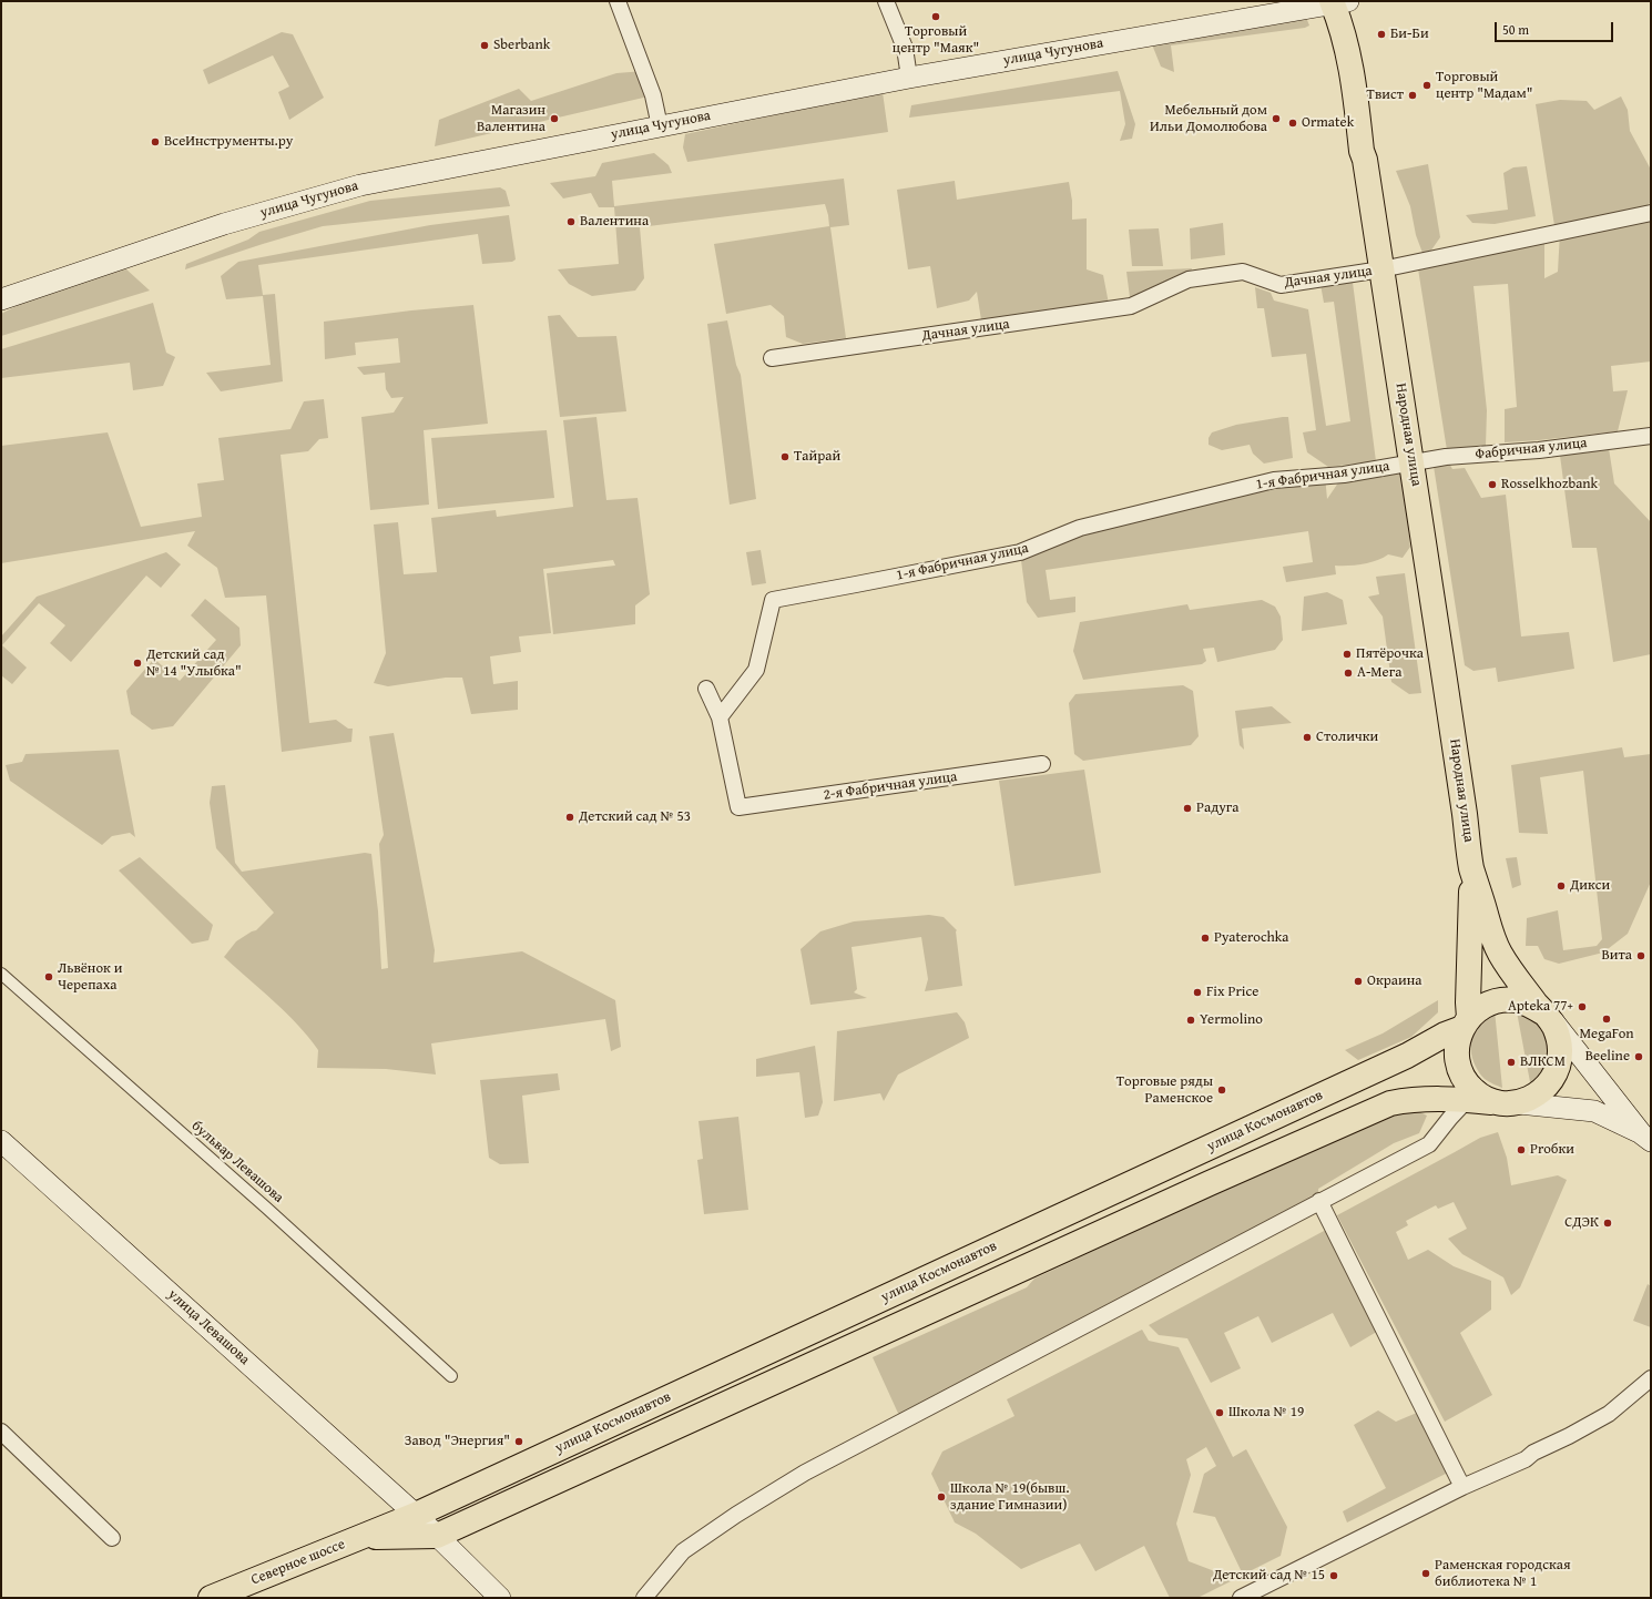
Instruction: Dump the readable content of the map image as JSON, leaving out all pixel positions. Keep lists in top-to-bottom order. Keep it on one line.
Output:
{"streets":{"main road":["улица Чугунова","Народная улица","улица Космонавтов","улица Левашова","Северное шоссе"],"street":["Дачная улица","Фабричная улица","1-я Фабричная улица","2-я Фабричная улица","бульвар Левашова"]},"crossings":[["улица Чугунова","Народная улица"],["Дачная улица","Народная улица"],["Народная улица","Фабричная улица"],["Народная улица","1-я Фабричная улица"],["Народная улица","улица Космонавтов"],["Фабричная улица","1-я Фабричная улица"],["1-я Фабричная улица","2-я Фабричная улица"],["улица Космонавтов","улица Левашова"],["улица Космонавтов","Северное шоссе"],["улица Левашова","Северное шоссе"]],"places":["Торговый центр \"Маяк\"","Би-Би","Sberbank","Торговый центр \"Мадам\"","Твист","Магазин Валентина","Мебельный дом Ильи Домолюбова","Ormatek","ВсеИнструменты.ру","Валентина","Тайрай","Rosselkhozbank","Пятёрочка","Детский сад № 14 \"Улыбка\"","А-Мега","Столички","Радуга","Детский сад № 53","Дикси","Pyaterochka","Вита","Львёнок и Черепаха","Окраина","Fix Price","Apteka 77+","MegaFon","Yermolino","Beeline","ВЛКСМ","Торговые ряды Раменское","Proбки","СДЭК","Школа № 19","Завод \"Энергия\"","Школа № 19(бывш. здание Гимназии)","Раменская городская библиотека № 1","Детский сад № 15"],"scale_bar":"50 m"}
